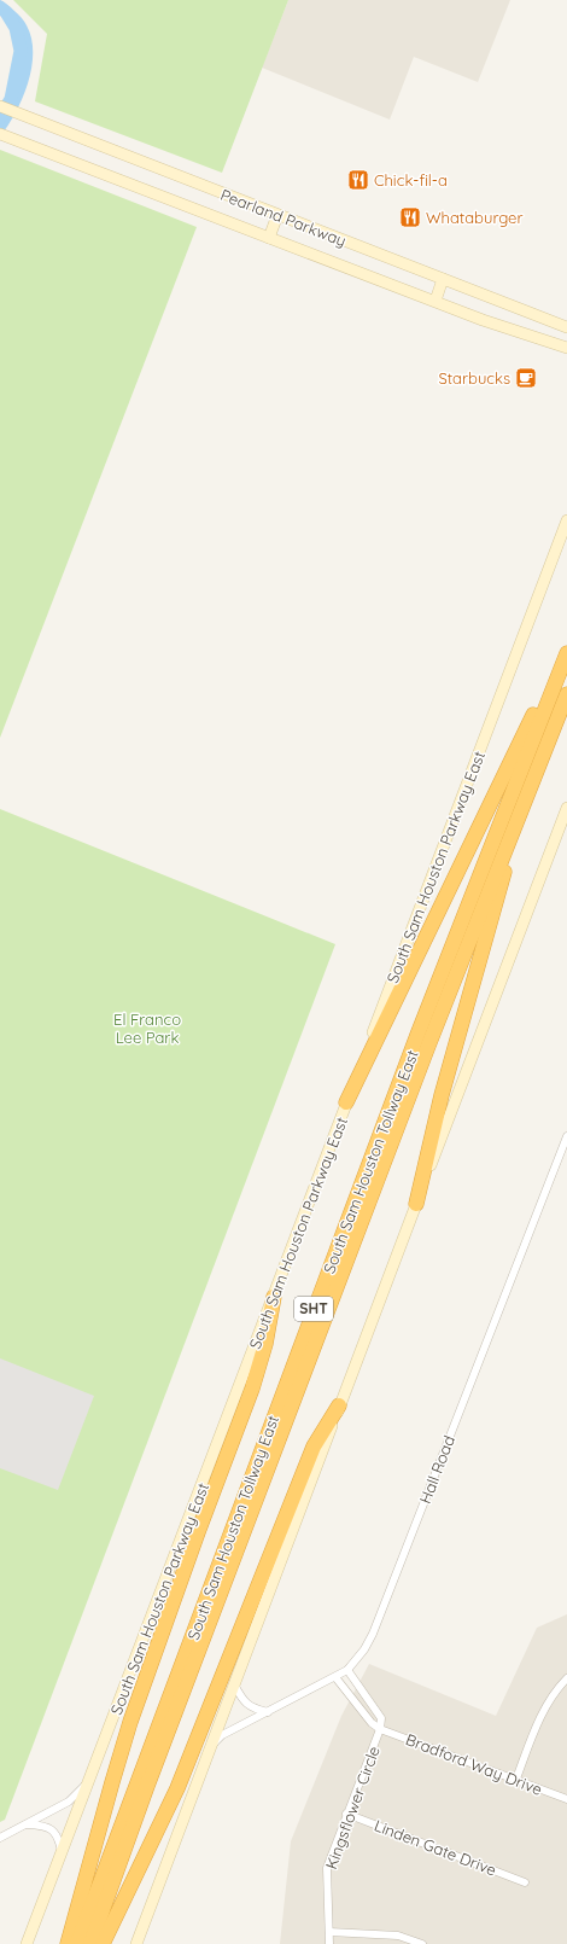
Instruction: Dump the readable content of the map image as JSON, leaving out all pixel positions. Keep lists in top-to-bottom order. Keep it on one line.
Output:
{"streets":{"highway":["South Sam Houston Tollway East","SHT"],"main road":["Pearland Parkway","South Sam Houston Parkway East"],"street":["Hall Road","Bradford Way Drive","Kingsflower Circle","Linden Gate Drive"]},"crossings":[["Hall Road","Kingsflower Circle"],["Bradford Way Drive","Kingsflower Circle"],["Kingsflower Circle","Linden Gate Drive"]],"parks":["El Franco Lee Park"],"places":{"restaurant":["Chick-fil-a","Whataburger"],"cafe":["Starbucks"]}}
